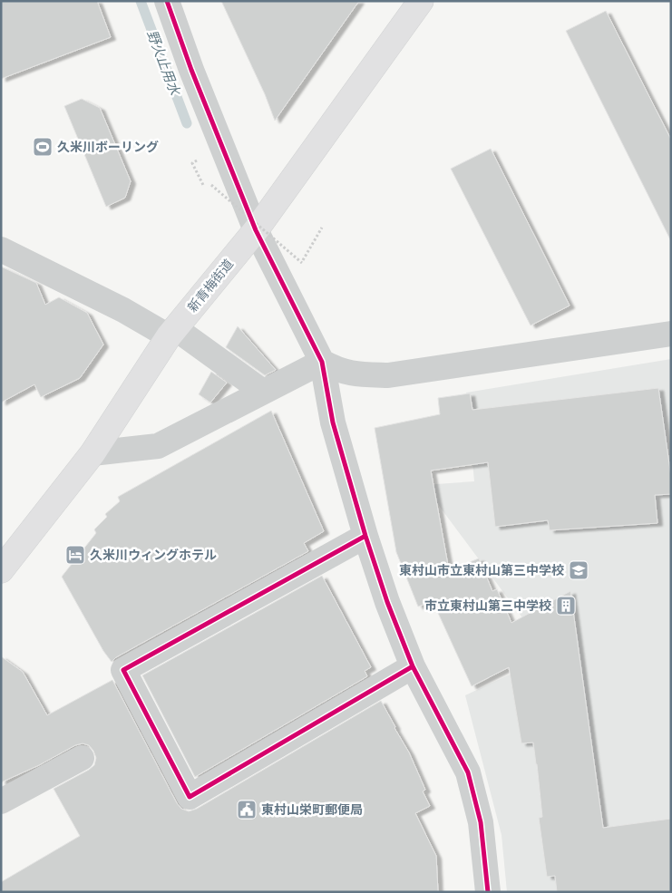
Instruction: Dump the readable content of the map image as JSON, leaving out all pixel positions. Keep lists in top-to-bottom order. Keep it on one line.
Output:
{"streets":{"main road":["新青梅街道"]},"water":["野火止用水"],"places":{"sports":["久米川ボーリング"],"hotel":["久米川ウィングホテル"],"school or university":["東村山市立東村山第三中学校"],"building":["市立東村山第三中学校"],"public building":["東村山栄町郵便局"]}}
